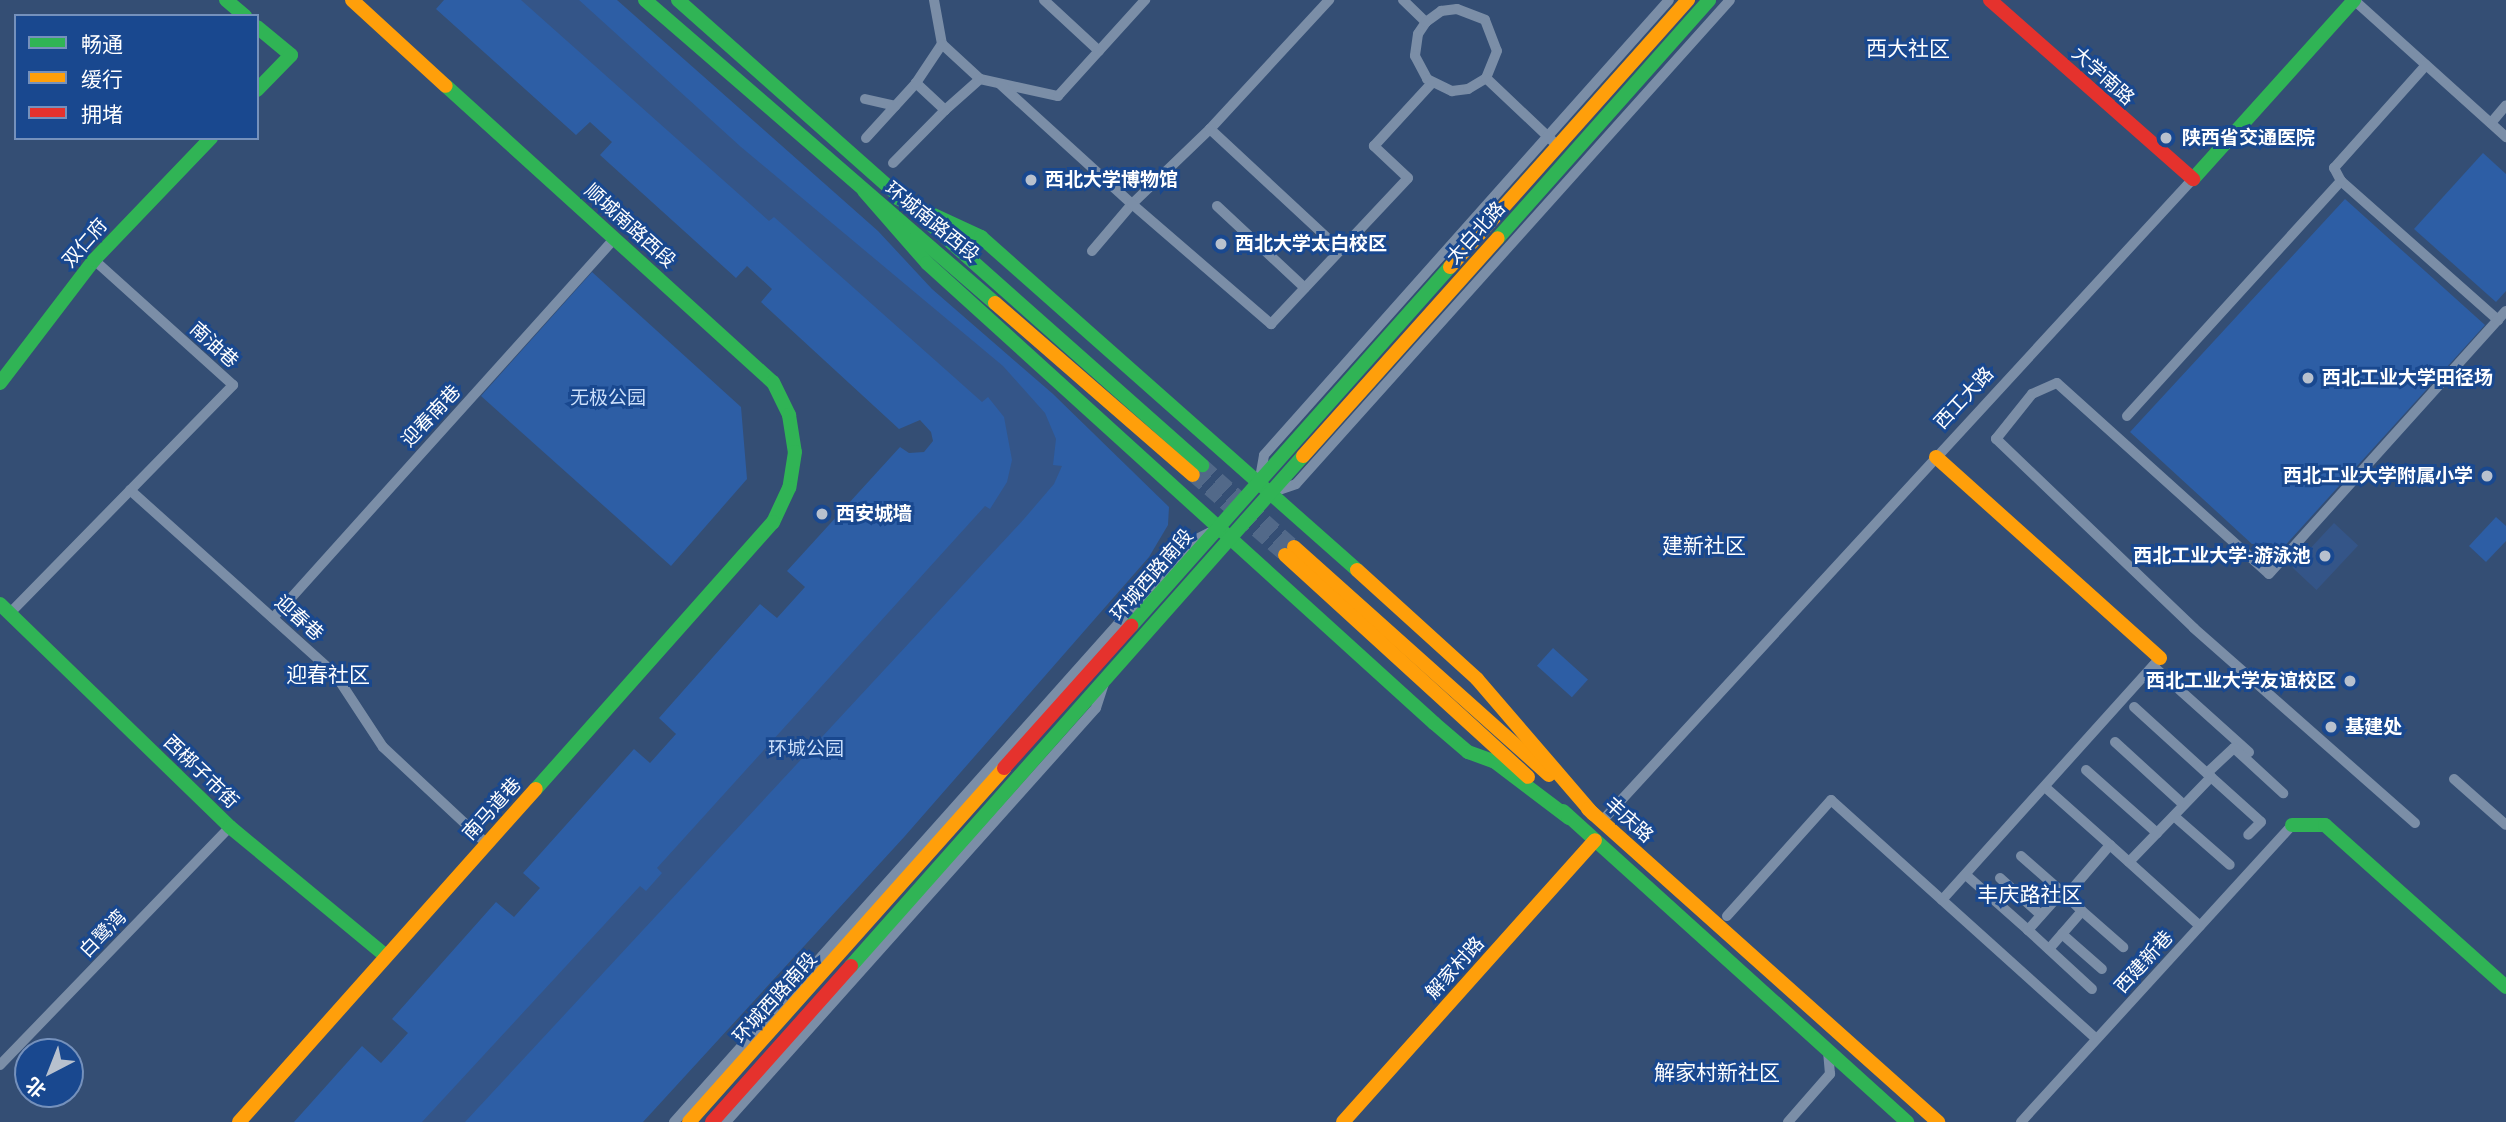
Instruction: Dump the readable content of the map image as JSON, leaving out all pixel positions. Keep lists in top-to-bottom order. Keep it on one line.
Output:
{"streets":{"main road":["大学南路","环城南路西段","顺城南路西段","太白北路","双仁府","西工大路","环城西路南段","西梆子市街","南马道巷","丰庆路","解家村路"],"street":["南油巷","迎春南巷","迎春巷","白鹭湾","西建新巷"]},"crossings":[["大学南路","西工大路"],["顺城南路西段","迎春南巷"],["顺城南路西段","南马道巷"],["太白北路","环城西路南段"],["双仁府","南油巷"],["南油巷","迎春巷"],["西工大路","丰庆路"],["迎春南巷","迎春巷"],["迎春巷","南马道巷"],["西梆子市街","南马道巷"],["西梆子市街","白鹭湾"],["丰庆路","解家村路"]],"districts":["西大社区","建新社区","迎春社区","丰庆路社区","解家村新社区"],"parks":["无极公园","环城公园"],"places":["陕西省交通医院","西北大学博物馆","西北大学太白校区","西北工业大学田径场","西北工业大学附属小学","西安城墙","西北工业大学-游泳池","西北工业大学友谊校区","基建处"],"legend":["畅通","缓行","拥堵"],"north":"bottom left"}
